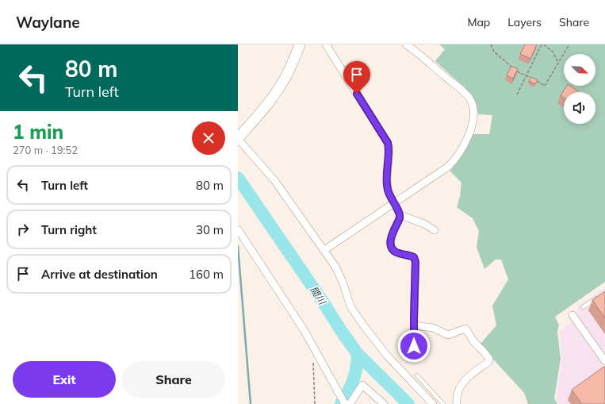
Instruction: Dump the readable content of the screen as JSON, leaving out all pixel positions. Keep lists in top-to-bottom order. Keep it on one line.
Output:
{"water":["間川"],"north":"bottom right","page":{"header":"Waylane","nav":["Map","Layers","Share"],"turn":["80 m","Turn left"],"heading":["1 min","270 m · 19:52"],"list":[{"name":"Turn left","value":"80 m"},{"name":"Turn right","value":"30 m"},{"name":"Arrive at destination","value":"160 m"}],"buttons":["Exit","Share"]}}
